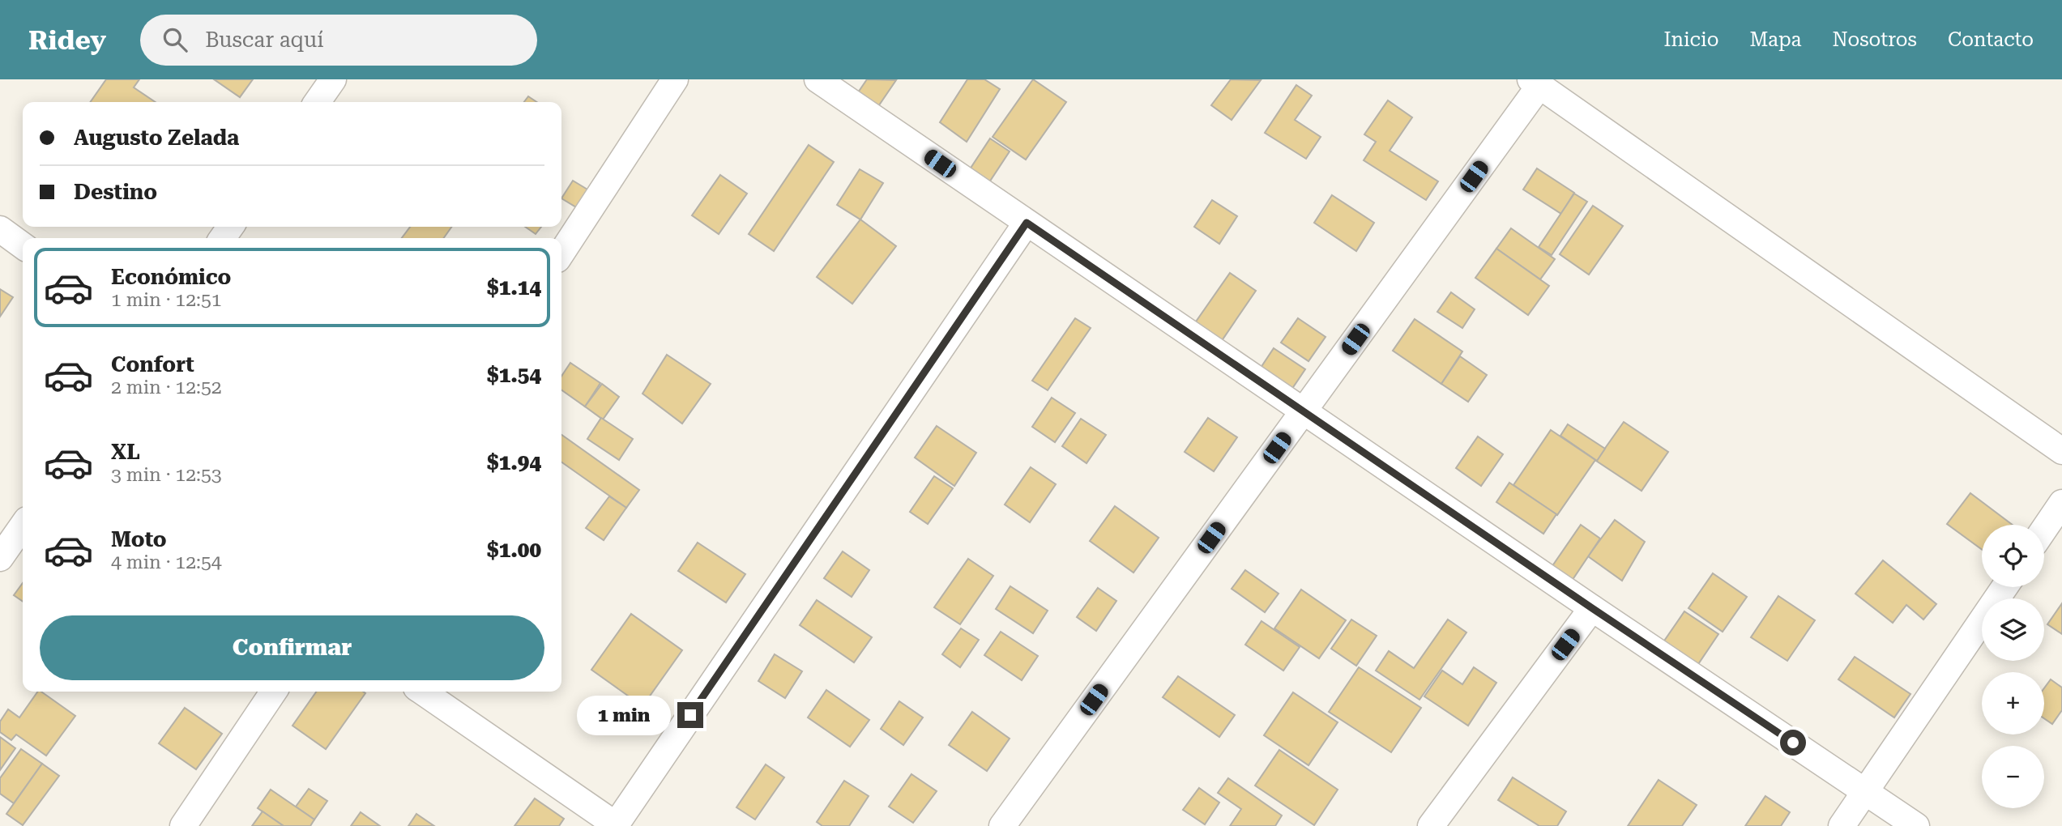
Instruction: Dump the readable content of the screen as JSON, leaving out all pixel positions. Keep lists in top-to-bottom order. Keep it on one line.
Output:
{"page":{"header":"Ridey","search":"Buscar aquí","nav":["Inicio","Mapa","Nosotros","Contacto"],"banner":["Augusto Zelada","Destino"],"list":[{"name":"Económico","note":"1 min · 12:51","value":"$1.14"},{"name":"Confort","note":"2 min · 12:52","value":"$1.54"},{"name":"XL","note":"3 min · 12:53","value":"$1.94"},{"name":"Moto","note":"4 min · 12:54","value":"$1.00"}],"map_buttons":["+","−"],"buttons":"Confirmar","bubble":"1 min"}}
